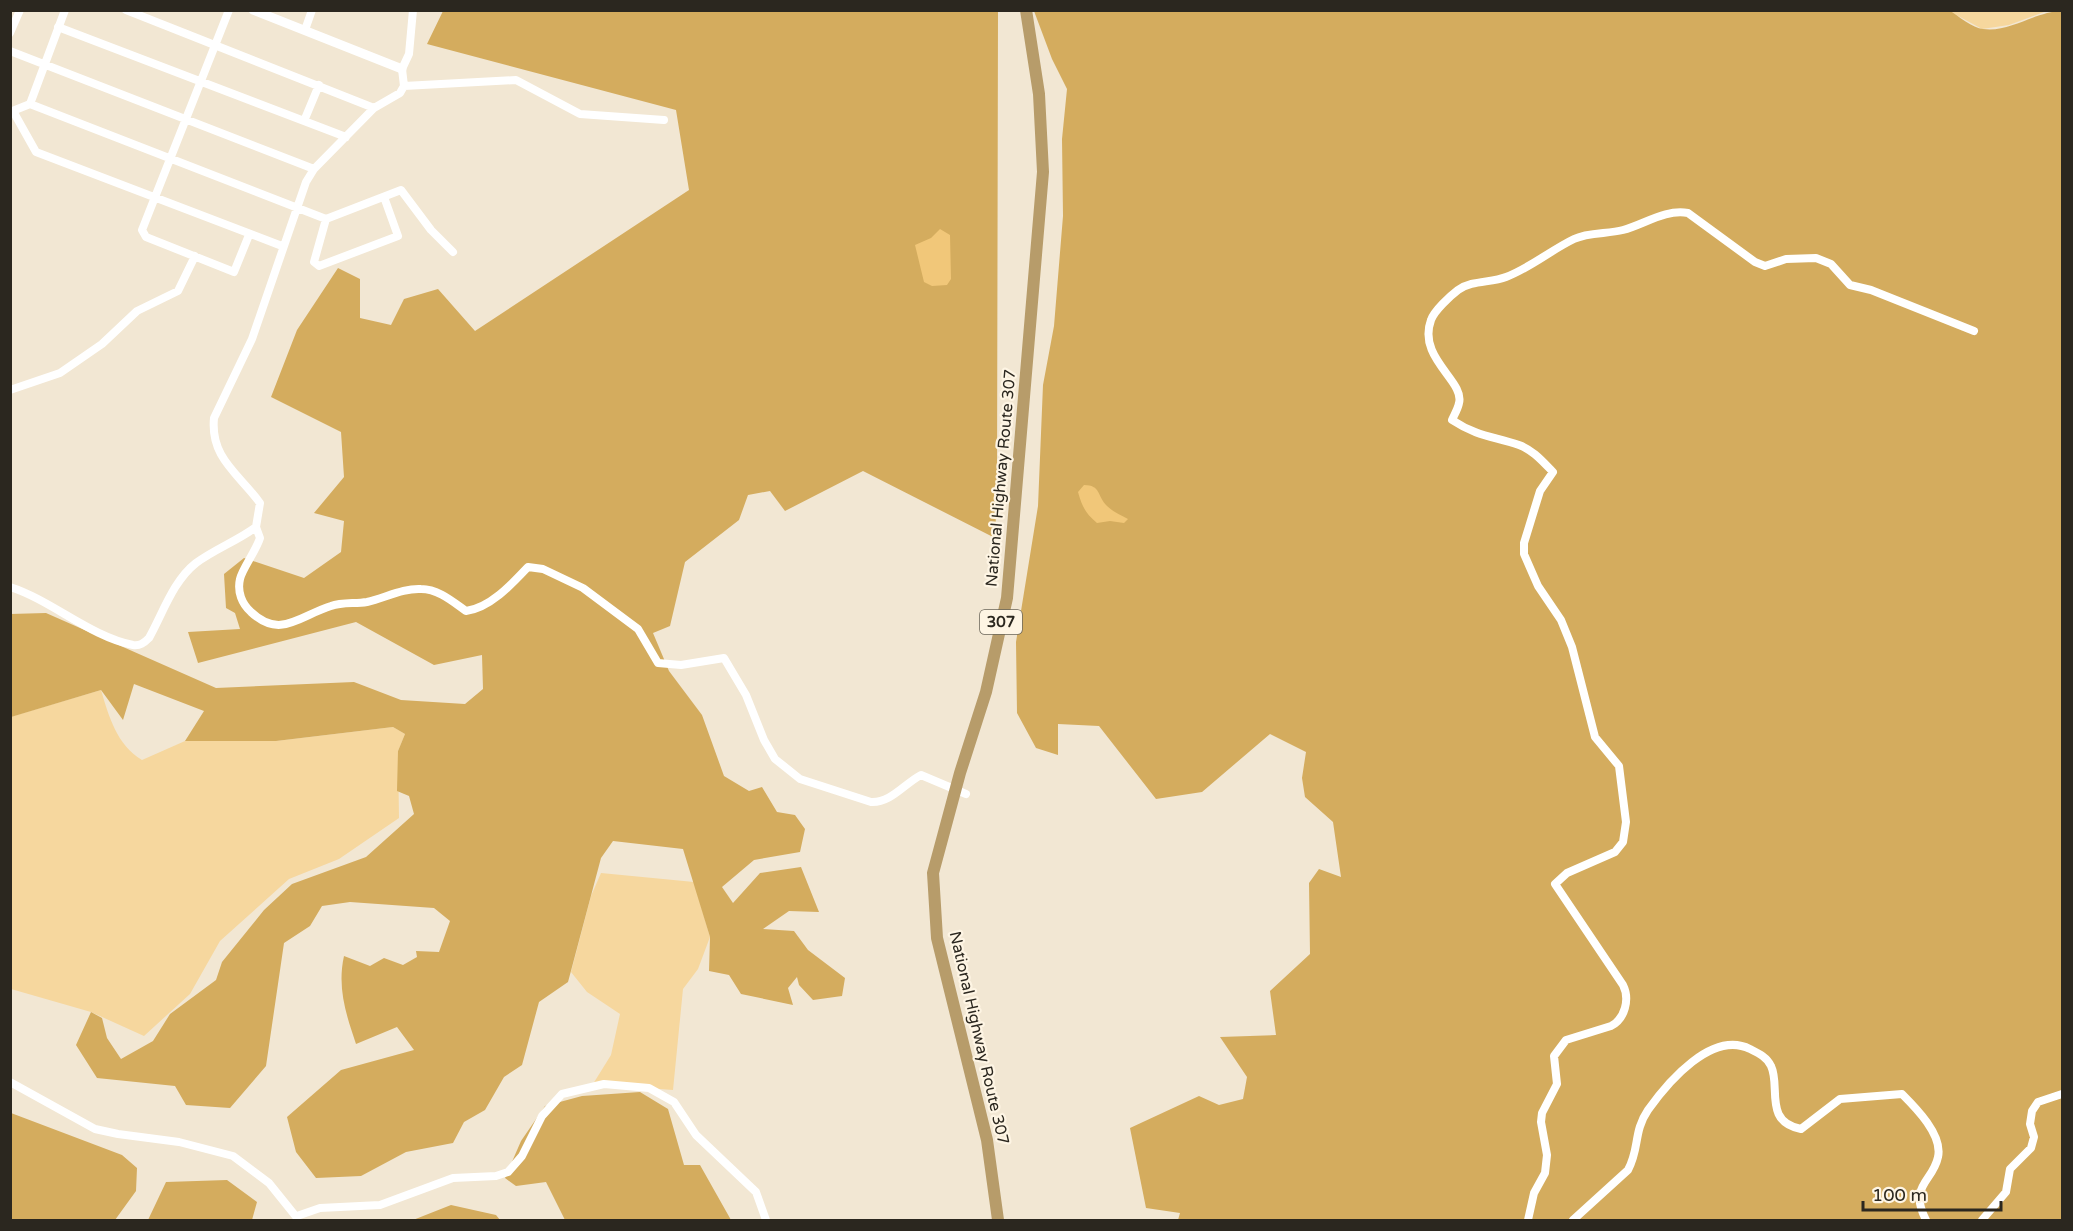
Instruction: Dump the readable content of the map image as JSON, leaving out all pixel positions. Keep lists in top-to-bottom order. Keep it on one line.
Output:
{"streets":{"highway":["National Highway Route 307","307"]},"scale_bar":"100 m"}
